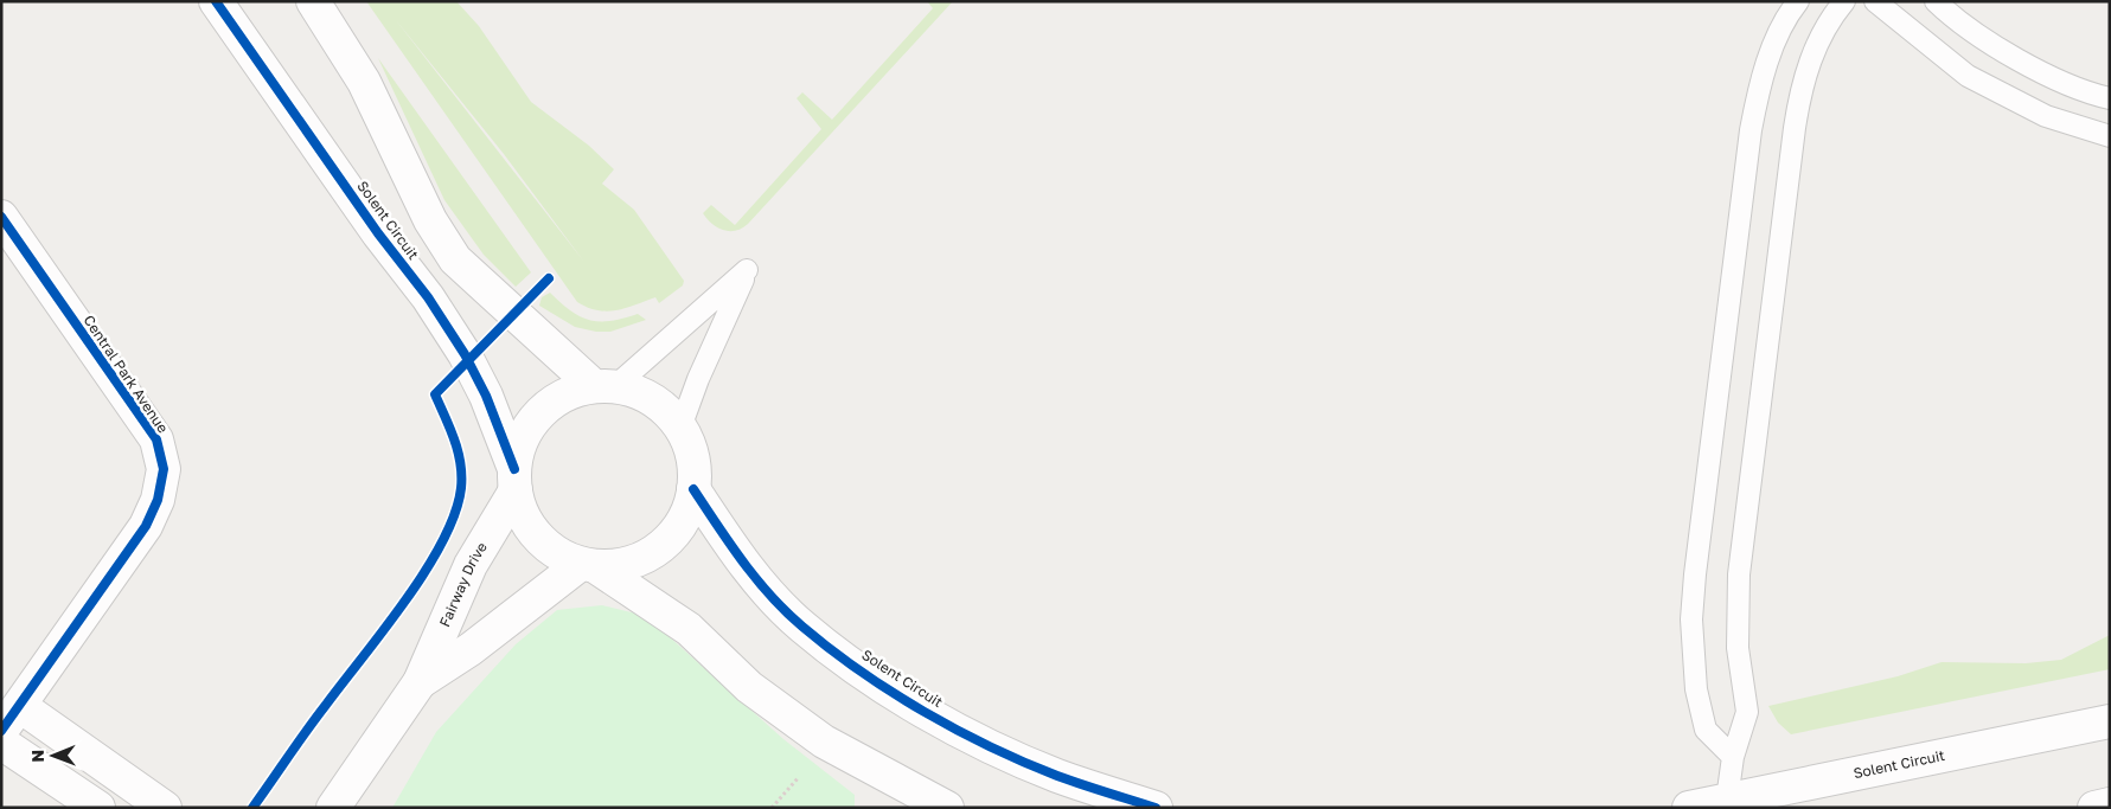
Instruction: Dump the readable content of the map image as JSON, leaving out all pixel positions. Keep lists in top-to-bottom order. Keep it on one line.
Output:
{"streets":{"street":["Solent Circuit","Central Park Avenue","Fairway Drive"]},"crossings":[["Solent Circuit","Fairway Drive"]],"north":"left"}
